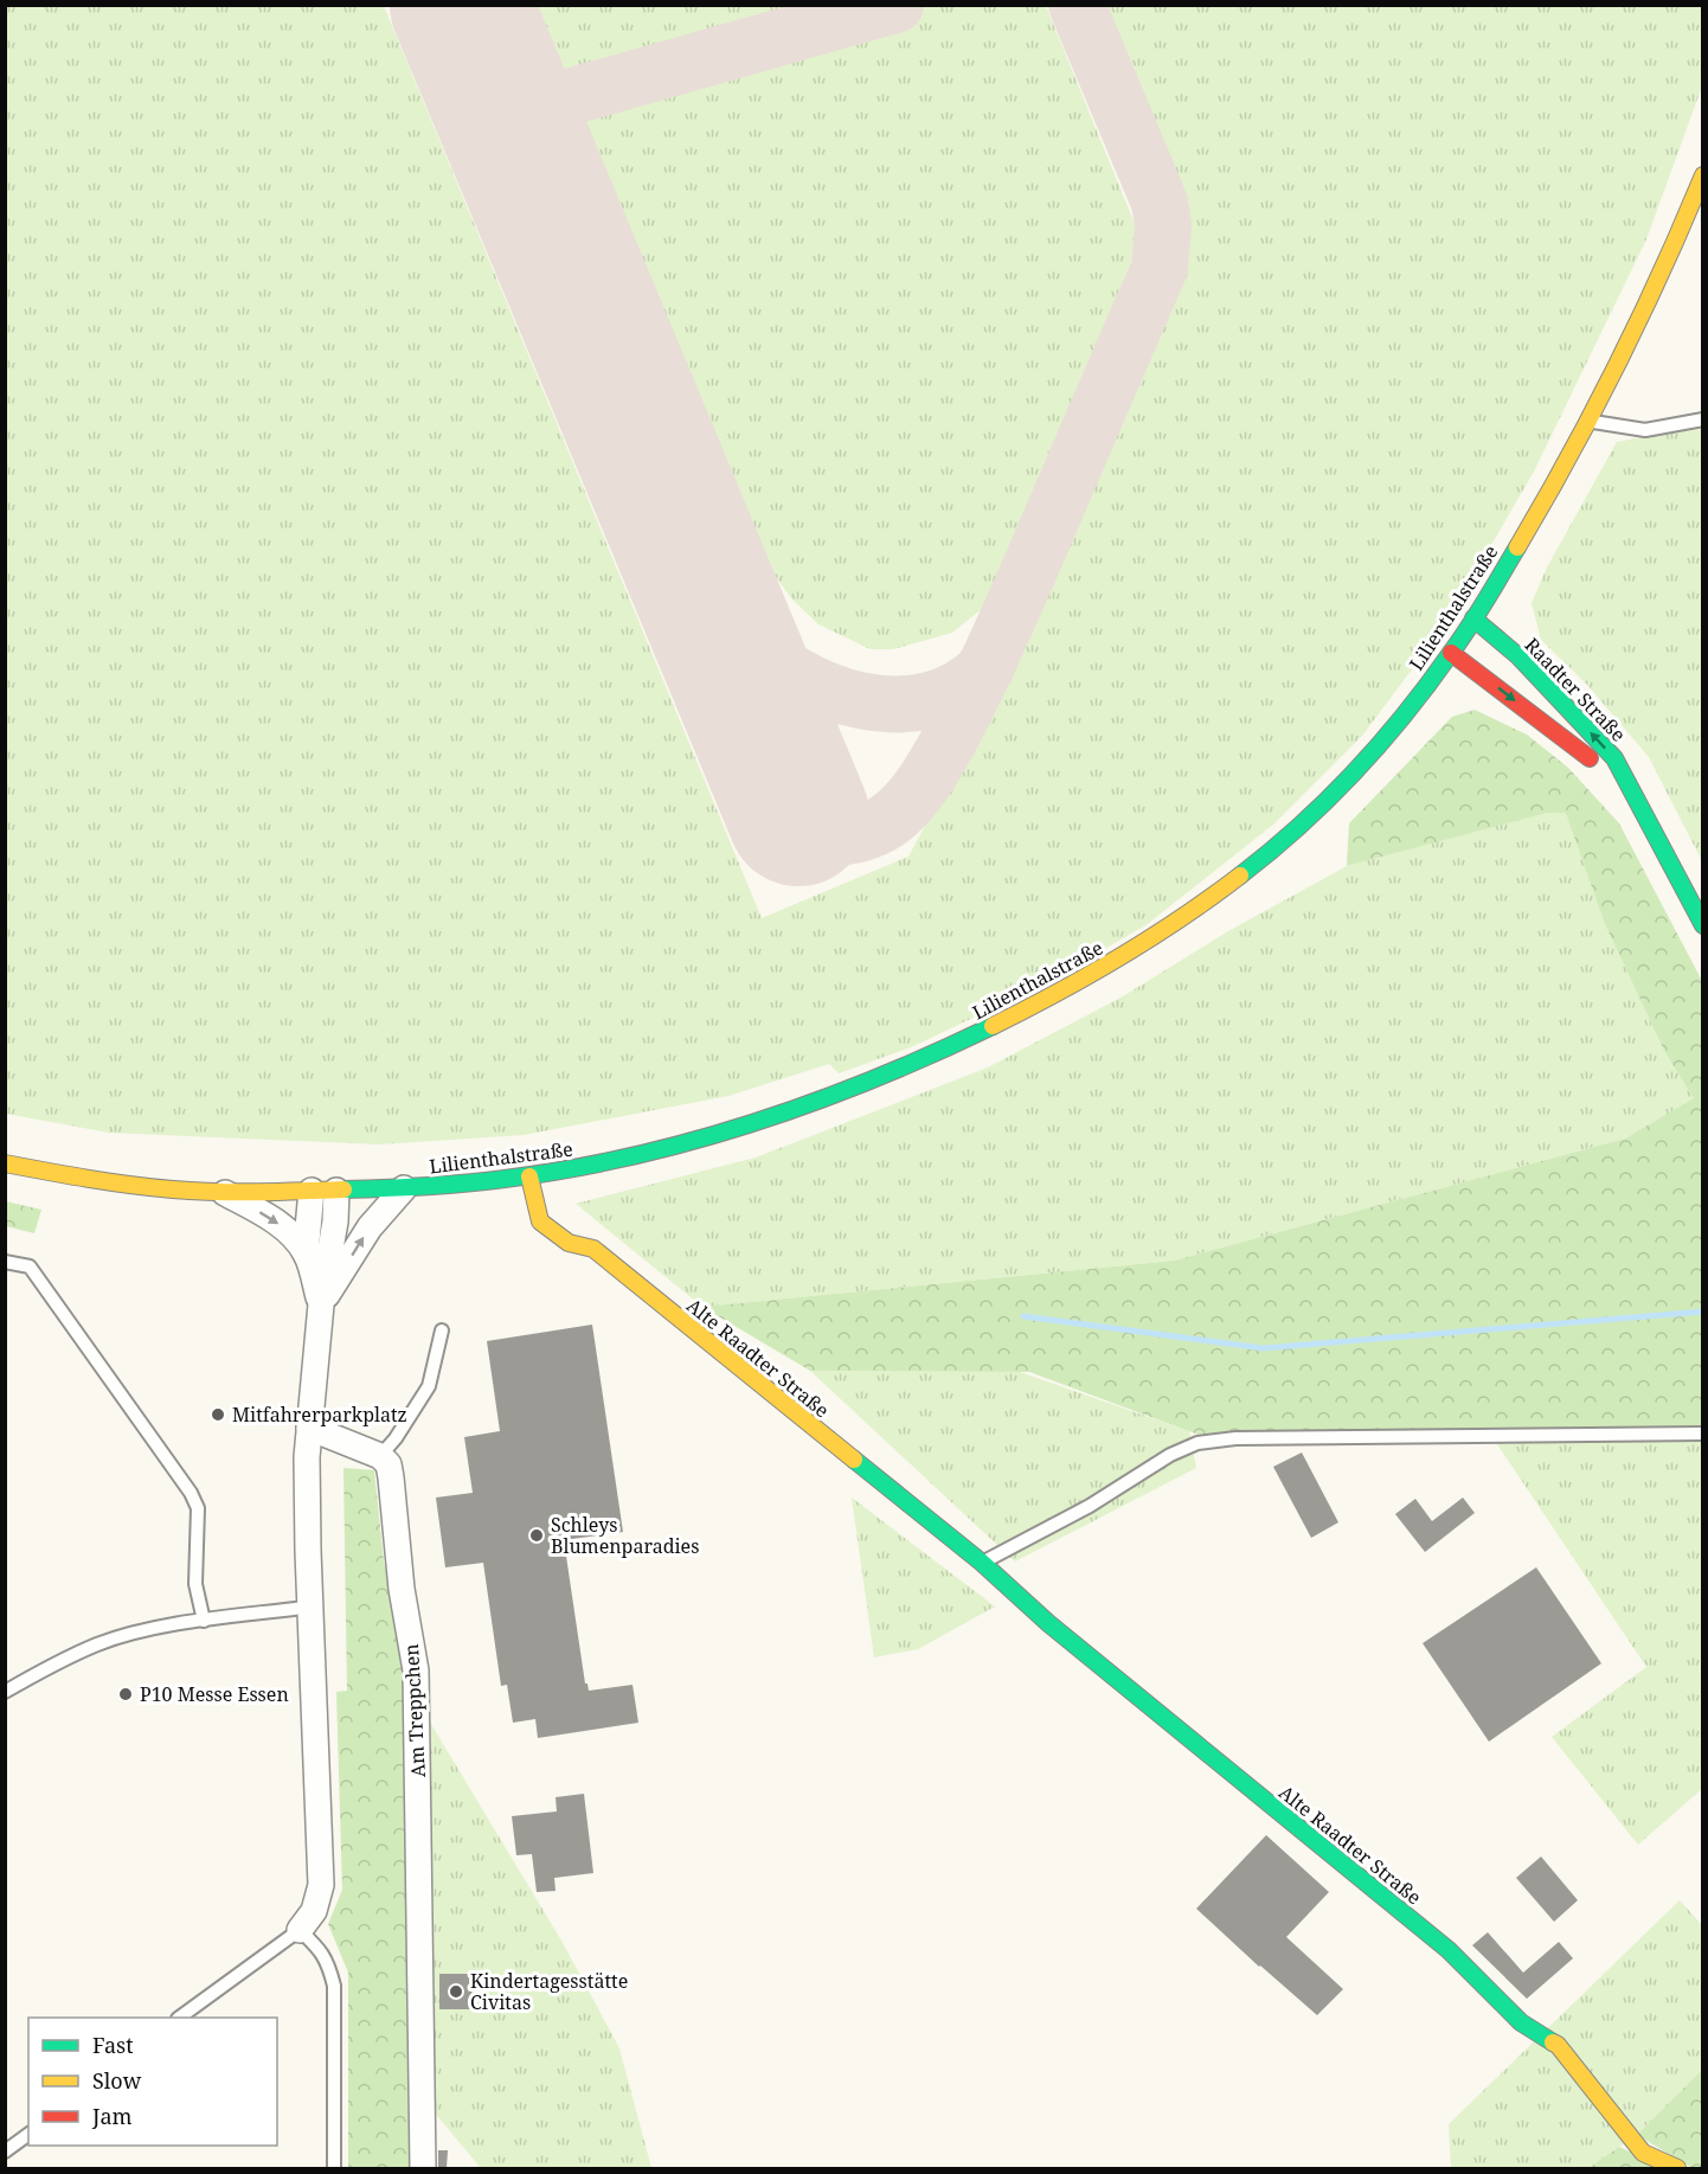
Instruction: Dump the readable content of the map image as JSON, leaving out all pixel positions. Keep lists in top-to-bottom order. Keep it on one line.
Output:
{"streets":{"main road":["Lilienthalstraße","Raadter Straße","Alte Raadter Straße"],"street":["Am Treppchen"]},"crossings":[["Lilienthalstraße","Raadter Straße"],["Lilienthalstraße","Alte Raadter Straße"]],"places":["Mitfahrerparkplatz","Schleys Blumenparadies","P10 Messe Essen","Kindertagesstätte Civitas"],"legend":["Fast","Slow","Jam"]}
